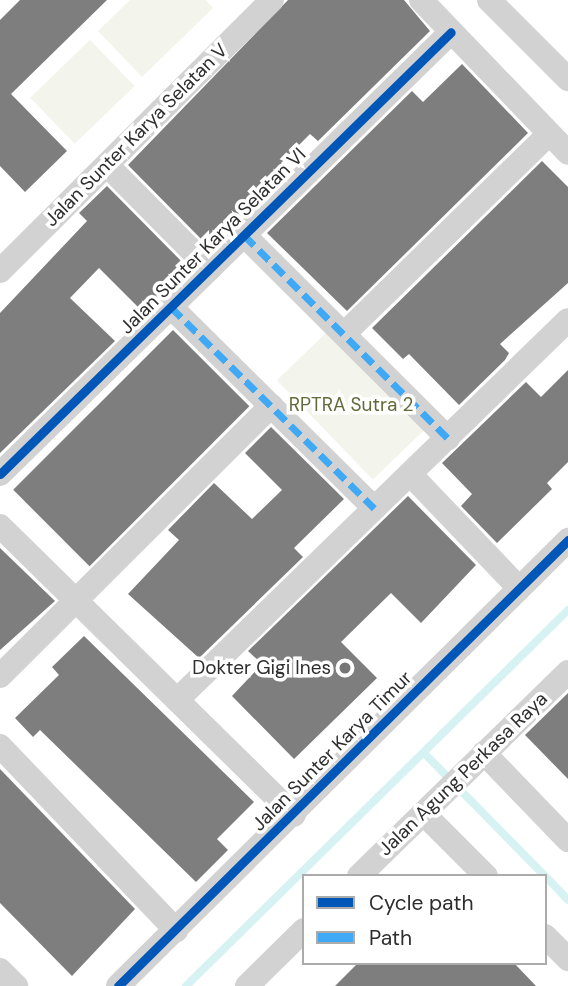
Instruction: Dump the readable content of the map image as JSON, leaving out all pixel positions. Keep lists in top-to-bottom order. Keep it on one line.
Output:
{"streets":{"street":["Jalan Sunter Karya Selatan V","Jalan Sunter Karya Selatan VI","Jalan Sunter Karya Timur","Jalan Agung Perkasa Raya"]},"parks":["RPTRA Sutra 2"],"places":["Dokter Gigi Ines"],"legend":["Cycle path","Path"]}
